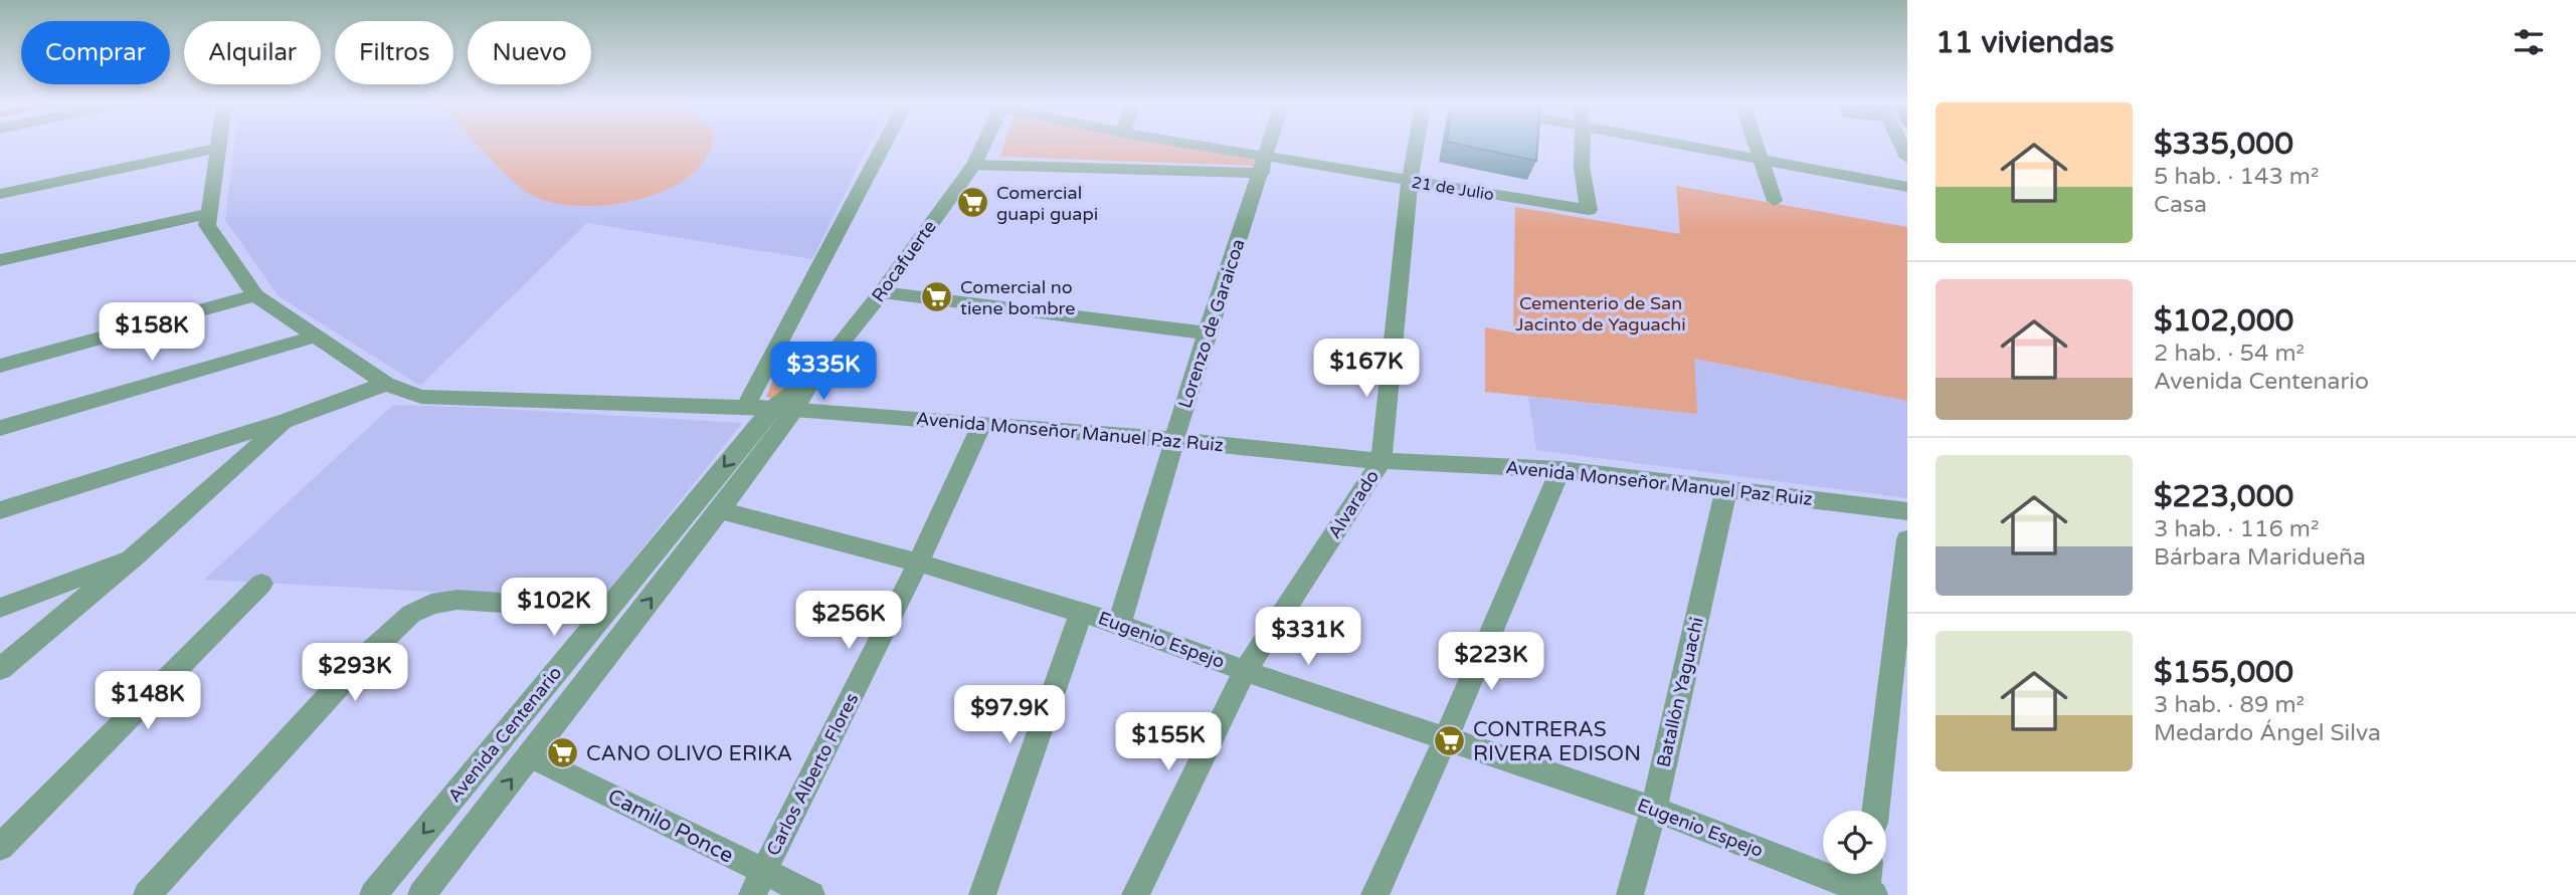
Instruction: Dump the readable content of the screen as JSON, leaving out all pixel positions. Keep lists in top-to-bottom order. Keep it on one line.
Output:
{"streets":{"street":["21 de Julio","Rocafuerte","Lorenzo de Garaicoa","Avenida Monseñor Manuel Paz Ruiz","Alvarado","Eugenio Espejo","Batallón Yaguachi","Avenida Centenario","Carlos Alberto Flores","Camilo Ponce"]},"crossings":[["21 de Julio","Lorenzo de Garaicoa"],["21 de Julio","Alvarado"],["Rocafuerte","Avenida Monseñor Manuel Paz Ruiz"],["Rocafuerte","Avenida Centenario"],["Lorenzo de Garaicoa","Avenida Monseñor Manuel Paz Ruiz"],["Lorenzo de Garaicoa","Eugenio Espejo"],["Avenida Monseñor Manuel Paz Ruiz","Alvarado"],["Avenida Monseñor Manuel Paz Ruiz","Batallón Yaguachi"],["Avenida Monseñor Manuel Paz Ruiz","Avenida Centenario"],["Avenida Monseñor Manuel Paz Ruiz","Carlos Alberto Flores"],["Alvarado","Eugenio Espejo"],["Eugenio Espejo","Batallón Yaguachi"],["Eugenio Espejo","Avenida Centenario"],["Eugenio Espejo","Carlos Alberto Flores"],["Avenida Centenario","Camilo Ponce"],["Carlos Alberto Flores","Camilo Ponce"]],"parks":["Cementerio de San Jacinto de Yaguachi"],"places":{"supermarket":["Comercial guapi guapi","Comercial no tiene bombre","CONTRERAS RIVERA EDISON","CANO OLIVO ERIKA"]},"page":{"heading":"11 viviendas","chip":["Comprar","Alquilar","Filtros","Nuevo"],"list":[{"name":"$335,000","note":"5 hab. · 143 m² · Casa"},{"name":"$102,000","note":"2 hab. · 54 m² · Avenida Centenario"},{"name":"$223,000","note":"3 hab. · 116 m² · Bárbara Maridueña"},{"name":"$155,000","note":"3 hab. · 89 m² · Medardo Ángel Silva"}],"price":["$158K","$167K","$335K","$102K","$256K","$331K","$223K","$293K","$148K","$97.9K","$155K"]}}
